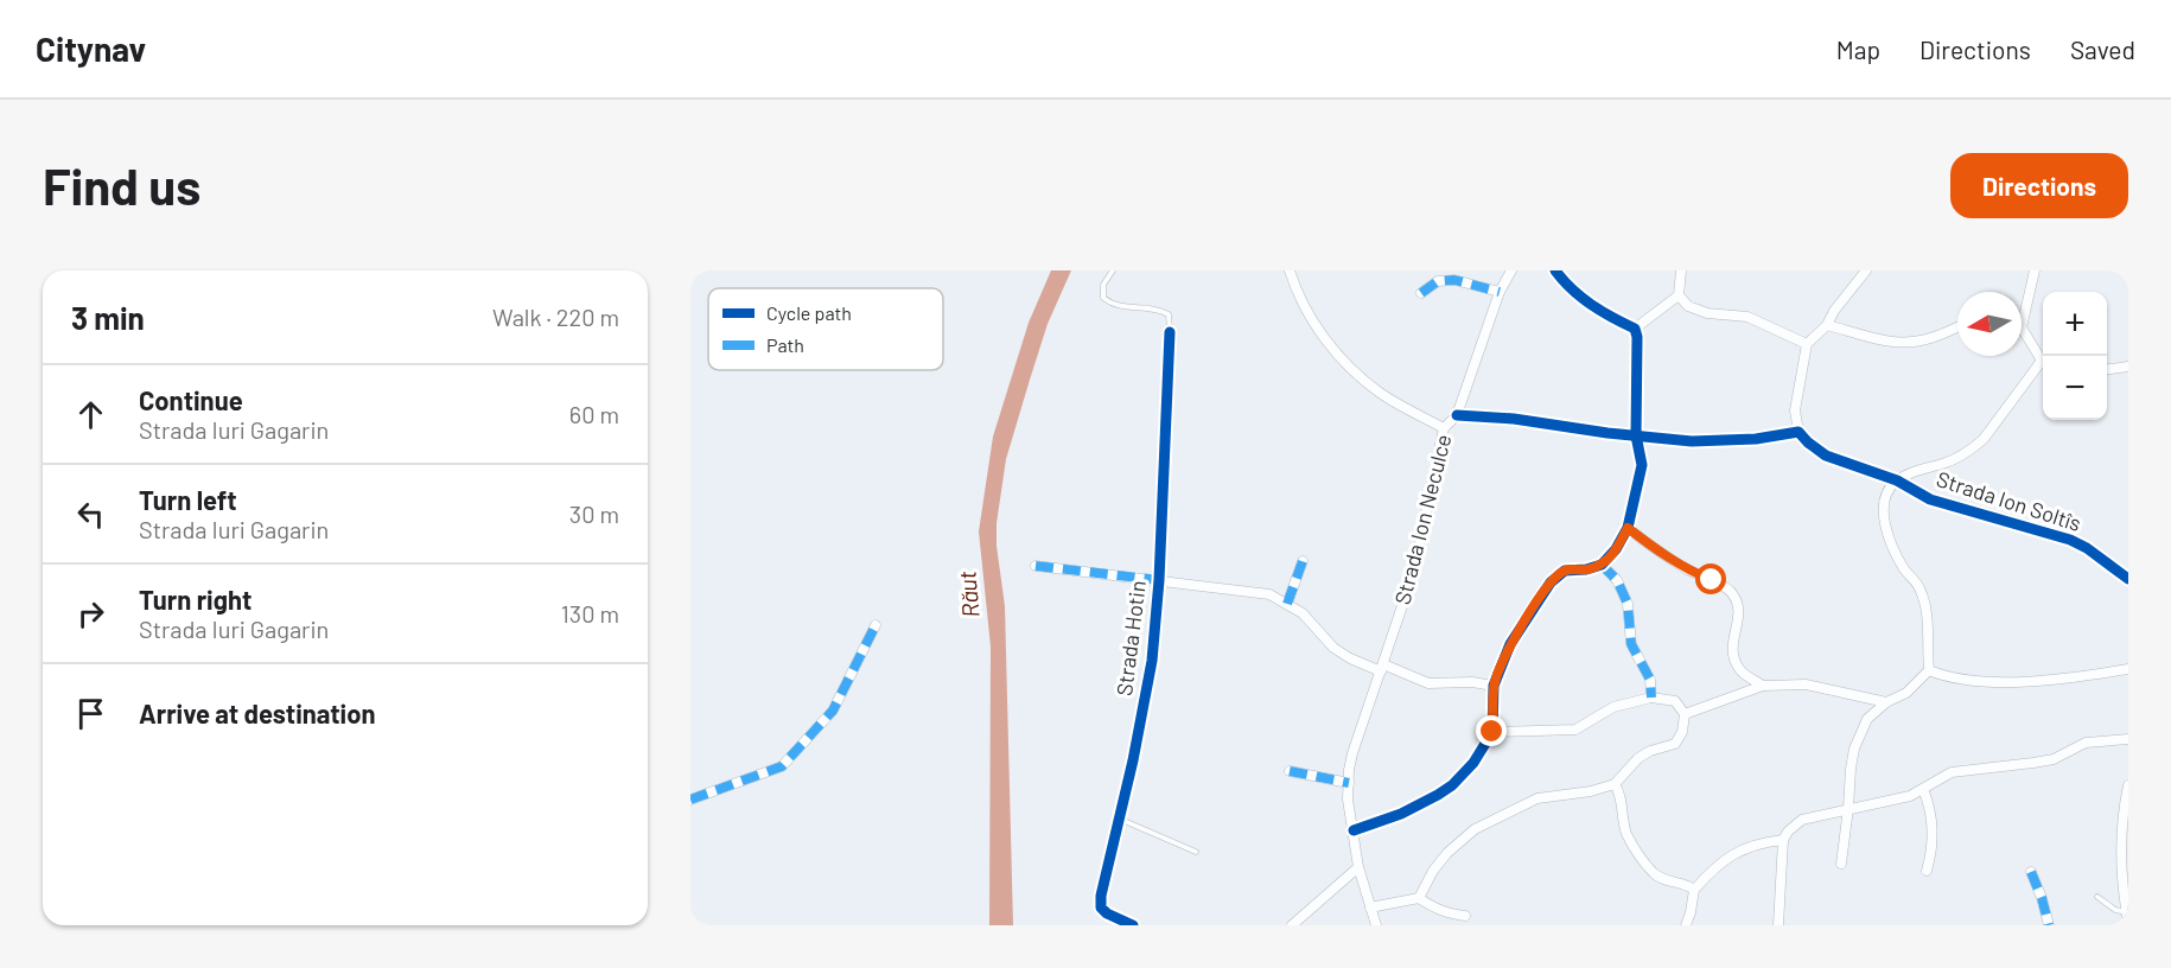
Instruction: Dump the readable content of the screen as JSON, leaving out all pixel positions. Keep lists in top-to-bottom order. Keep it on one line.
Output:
{"streets":{"street":["Strada Ion Soltîs","Strada Ion Neculce","Strada Hotin"]},"water":["Răut"],"legend":["Cycle path","Path"],"north":"left","page":{"header":"Citynav","nav":["Map","Directions","Saved"],"buttons":"Directions","title":"Find us","heading":["3 min","Walk · 220 m"],"map_buttons":["+","−"],"list":[["Continue","Strada Iuri Gagarin","60 m"],["Turn left","Strada Iuri Gagarin","30 m"],["Turn right","Strada Iuri Gagarin","130 m"],"Arrive at destination"]}}
